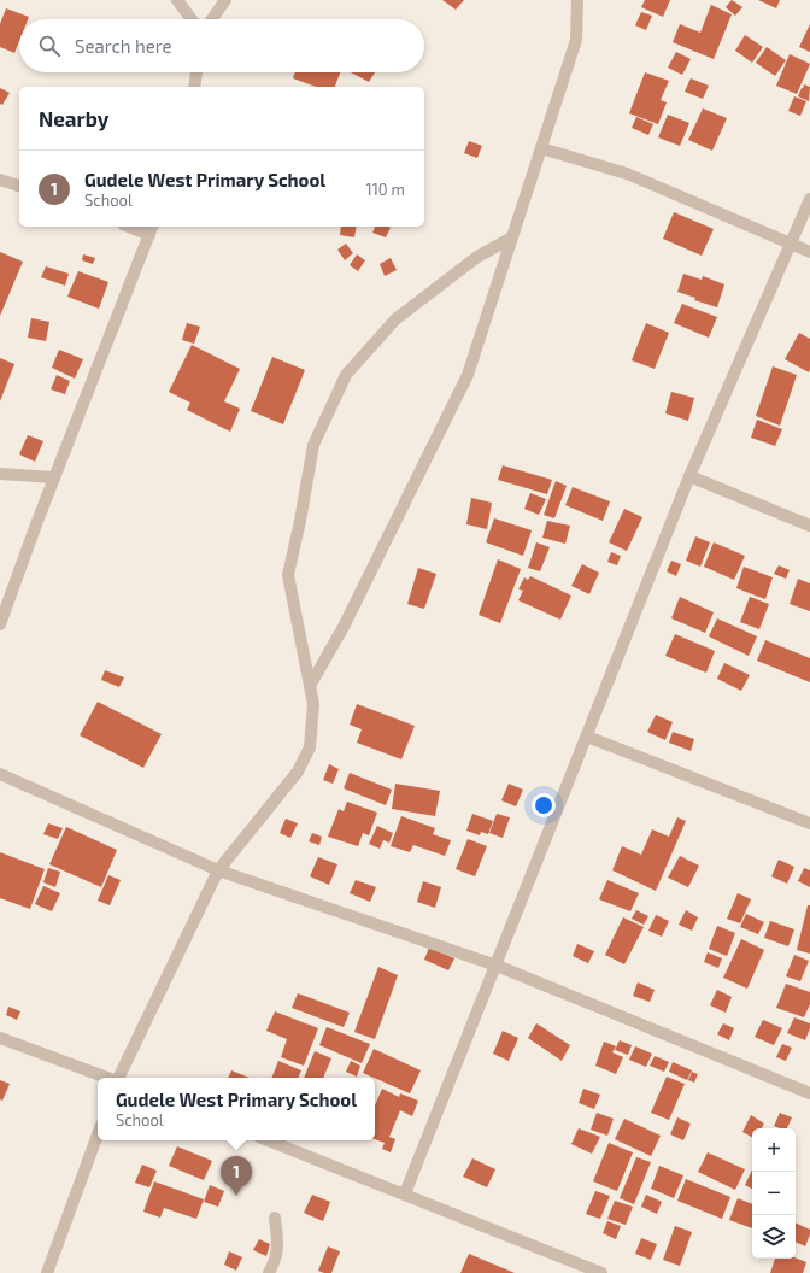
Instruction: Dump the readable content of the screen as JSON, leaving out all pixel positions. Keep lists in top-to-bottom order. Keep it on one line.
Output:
{"page":{"search":"Search here","heading":"Nearby","list":[{"mark":"1","name":"Gudele West Primary School","note":"School","value":"110 m"}],"popup":["Gudele West Primary School","School"],"map_buttons":["+","−"],"pins":"1"}}
